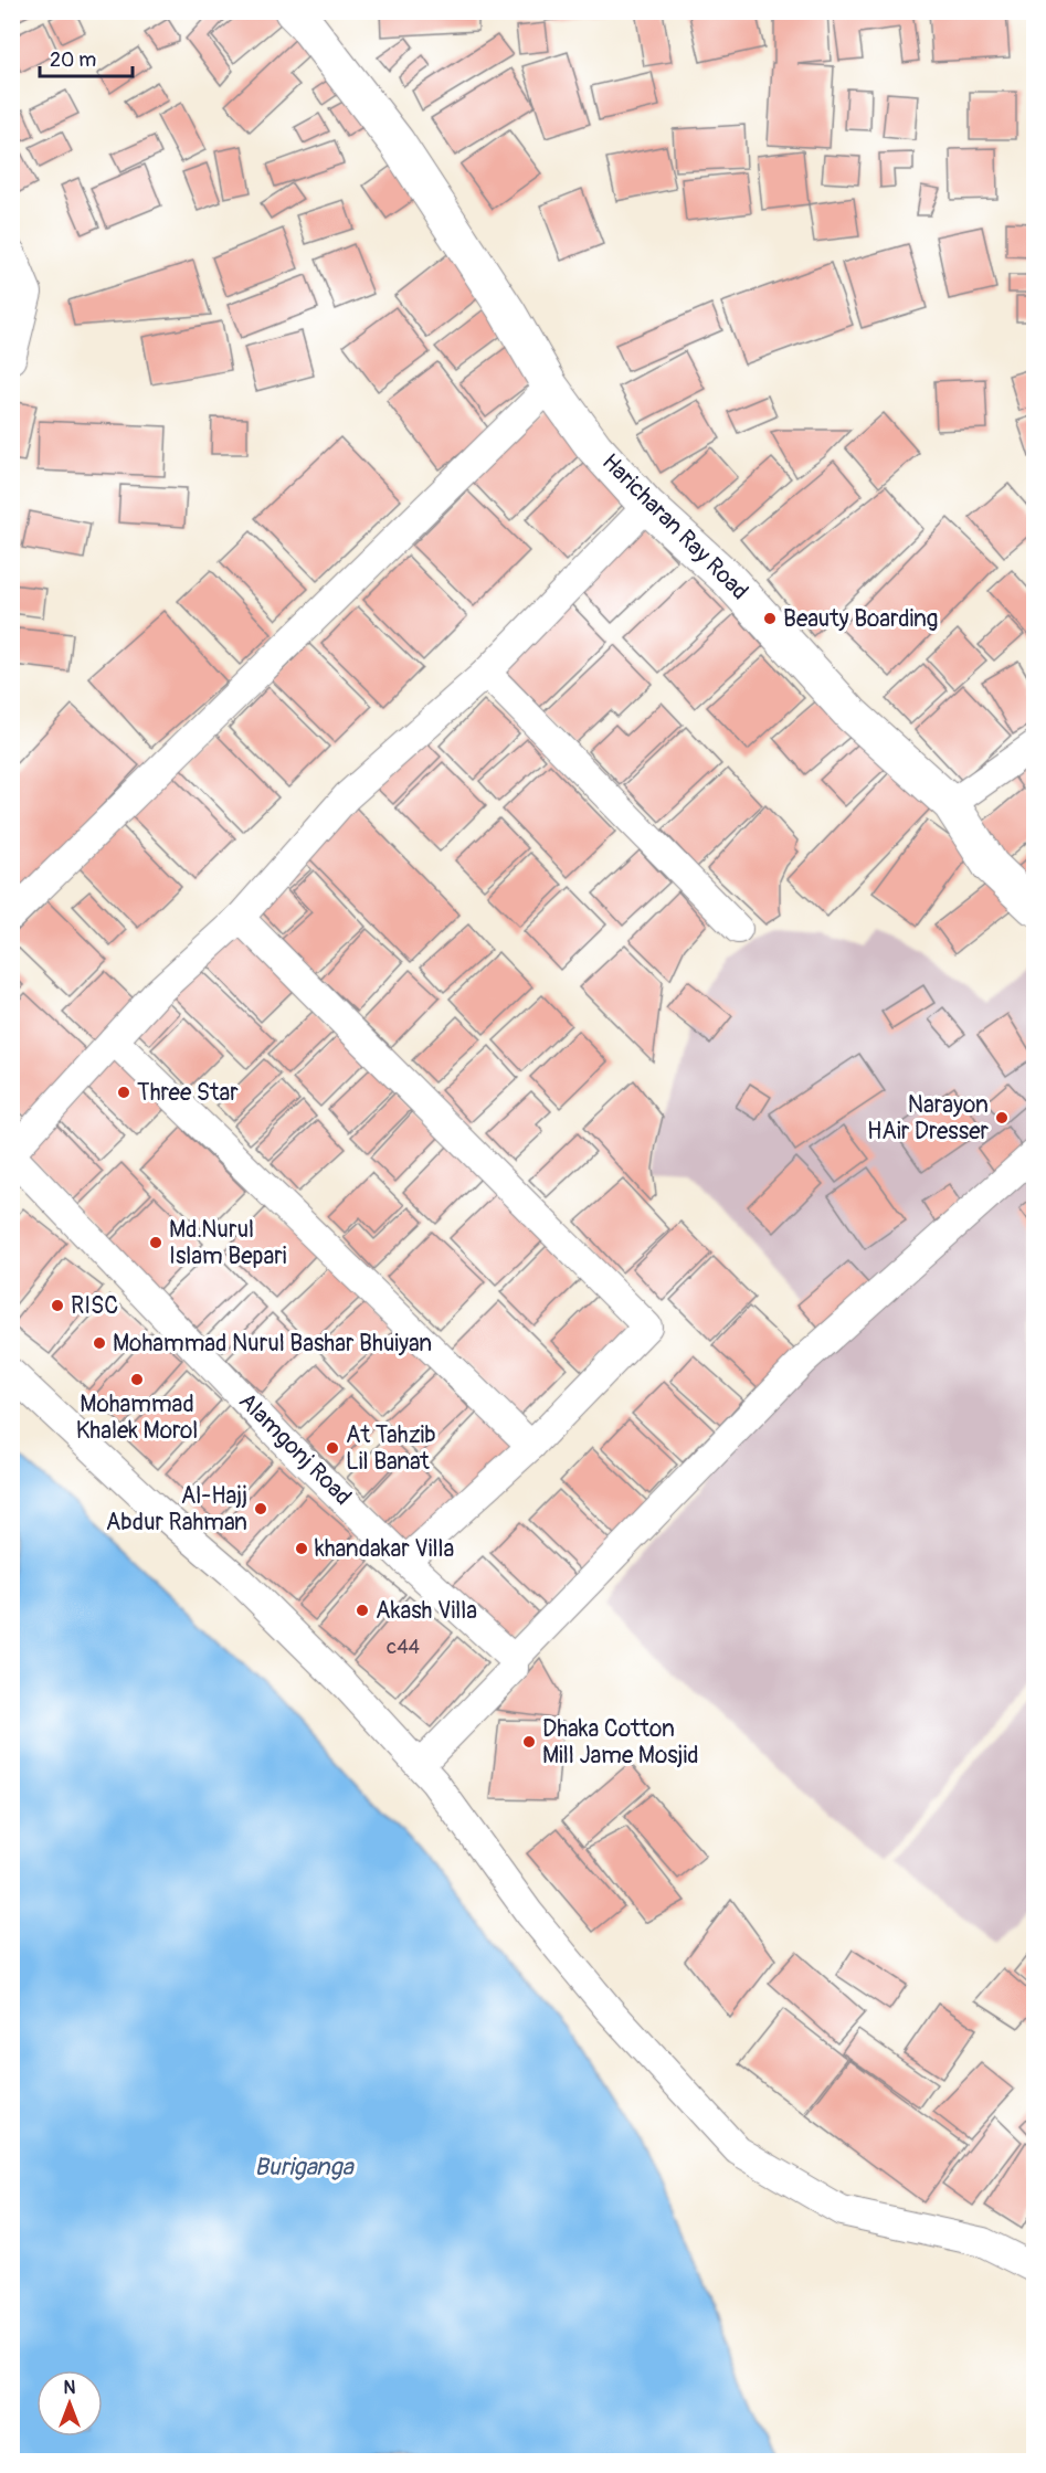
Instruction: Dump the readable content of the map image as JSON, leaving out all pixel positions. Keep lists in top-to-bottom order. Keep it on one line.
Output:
{"streets":{"main road":["Haricharan Ray Road"],"street":["Alamgonj Road"]},"water":["Buriganga"],"places":["Beauty Boarding","Three Star","Narayon HAir Dresser","Md.Nurul Islam Bepari","RISC","Mohammad Nurul Bashar Bhuiyan","Mohammad Khalek Morol","At Tahzib Lil Banat","Al-Hajj Abdur Rahman","khandakar Villa","Akash Villa","Dhaka Cotton Mill Jame Mosjid"],"house_numbers":["c44"],"scale_bar":"20 m","north":"top"}
